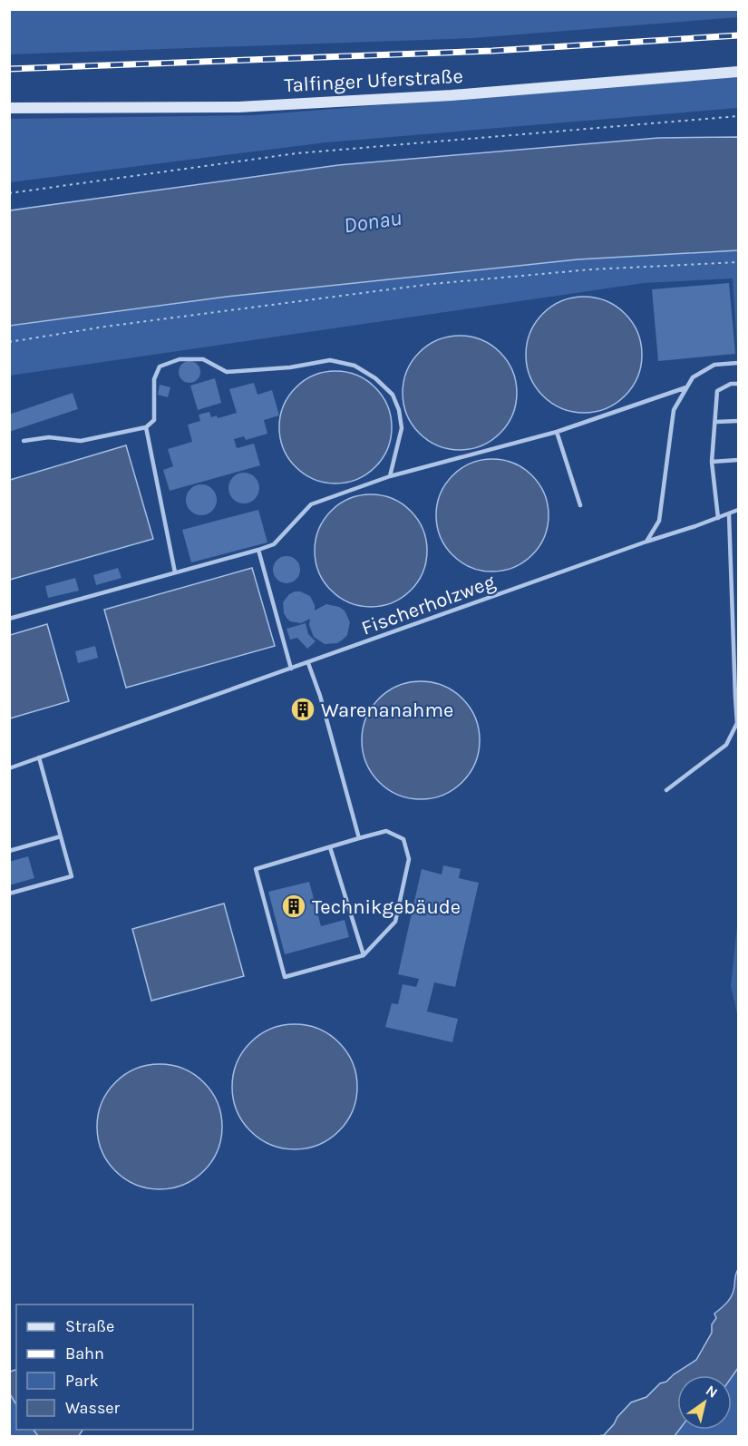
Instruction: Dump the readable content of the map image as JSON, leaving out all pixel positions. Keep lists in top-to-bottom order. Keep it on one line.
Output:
{"streets":{"street":["Talfinger Uferstraße"],"lane":["Fischerholzweg"]},"water":["Donau"],"places":{"building":["Warenanahme","Technikgebäude"]},"legend":["Straße","Bahn","Park","Wasser"],"north":"top right"}
